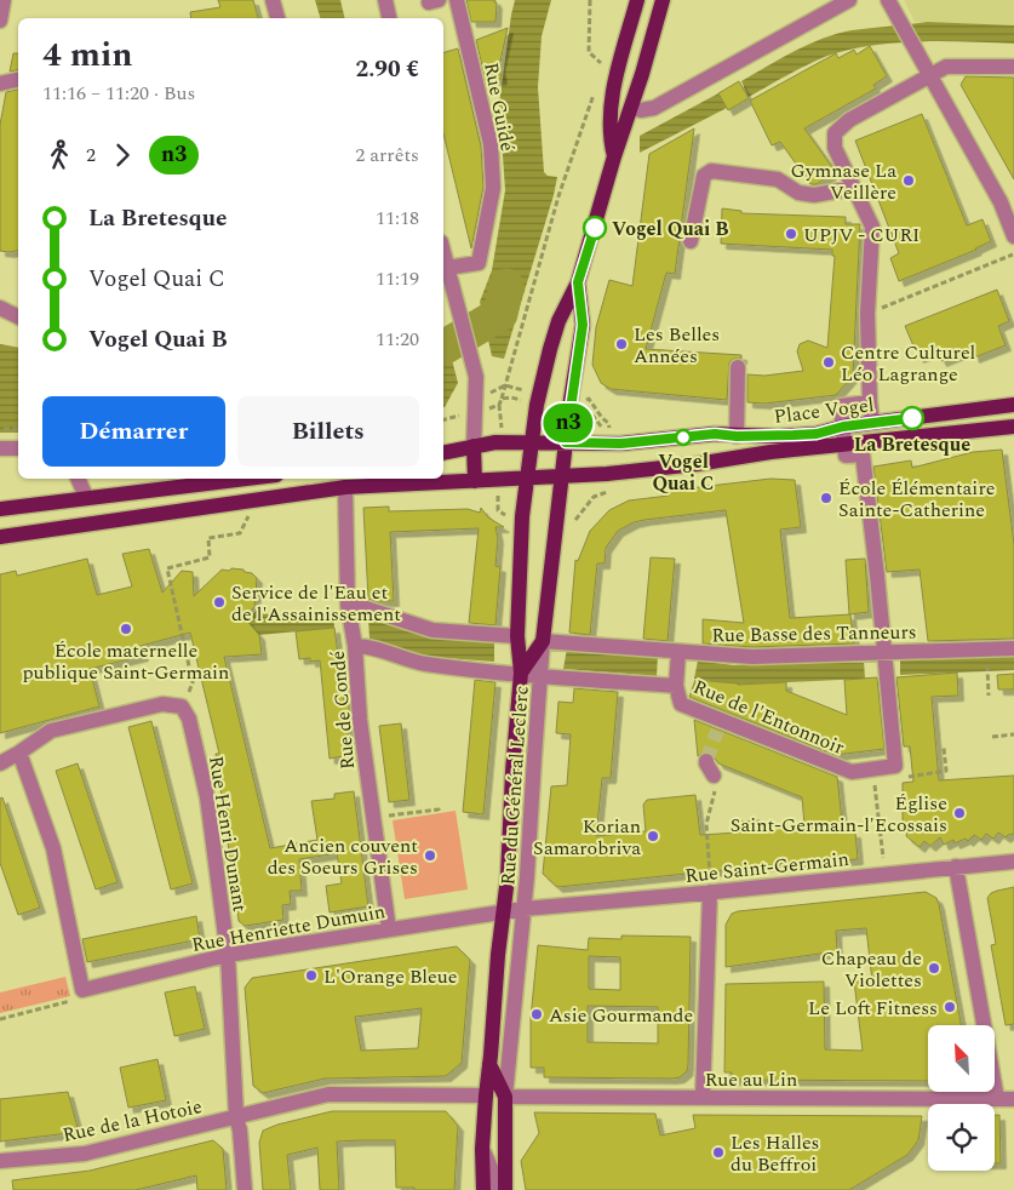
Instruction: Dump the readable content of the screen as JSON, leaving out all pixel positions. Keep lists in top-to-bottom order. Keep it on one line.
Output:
{"streets":{"main road":["Place Vogel","Rue du Général Leclerc"],"street":["Rue Guidé","Rue Basse des Tanneurs","Rue de Condé","Rue de l'Entonnoir","Rue Henri Dunant","Rue Saint-Germain","Rue Henriette Dumuin","Rue au Lin","Rue de la Hotoie"]},"crossings":[["Place Vogel","Rue de Condé"],["Place Vogel","Rue du Général Leclerc"],["Rue Basse des Tanneurs","Rue de l'Entonnoir"],["Rue Basse des Tanneurs","Rue du Général Leclerc"],["Rue de Condé","Rue Henriette Dumuin"],["Rue du Général Leclerc","Rue Saint-Germain"],["Rue du Général Leclerc","Rue Henriette Dumuin"],["Rue du Général Leclerc","Rue au Lin"],["Rue du Général Leclerc","Rue de la Hotoie"],["Rue Henri Dunant","Rue Henriette Dumuin"],["Rue Henri Dunant","Rue de la Hotoie"],["Rue Saint-Germain","Rue Henriette Dumuin"]],"places":["Gymnase La Veillère","Vogel Quai B","UPJV - CURI","Les Belles Années","Centre Culturel Léo Lagrange","La Bretesque","Vogel Quai C","École Élémentaire Sainte-Catherine","Service de l'Eau et de l'Assainissement","École maternelle publique Saint-Germain","Église Saint-Germain-l'Ecossais","Korian Samarobriva","Ancien couvent des Soeurs Grises","Chapeau de Violettes","L'Orange Bleue","Le Loft Fitness","Asie Gourmande","Les Halles du Beffroi"],"lines":["bus line n3"],"north":"top left","page":{"on_map":"n3","heading":["4 min","11:16 – 11:20 · Bus","2.90 €"],"legs":["2","n3","2 arrêts"],"list":[{"name":"La Bretesque","value":"11:18"},{"name":"Vogel Quai C","value":"11:19"},{"name":"Vogel Quai B","value":"11:20"}],"buttons":["Démarrer","Billets"]}}
